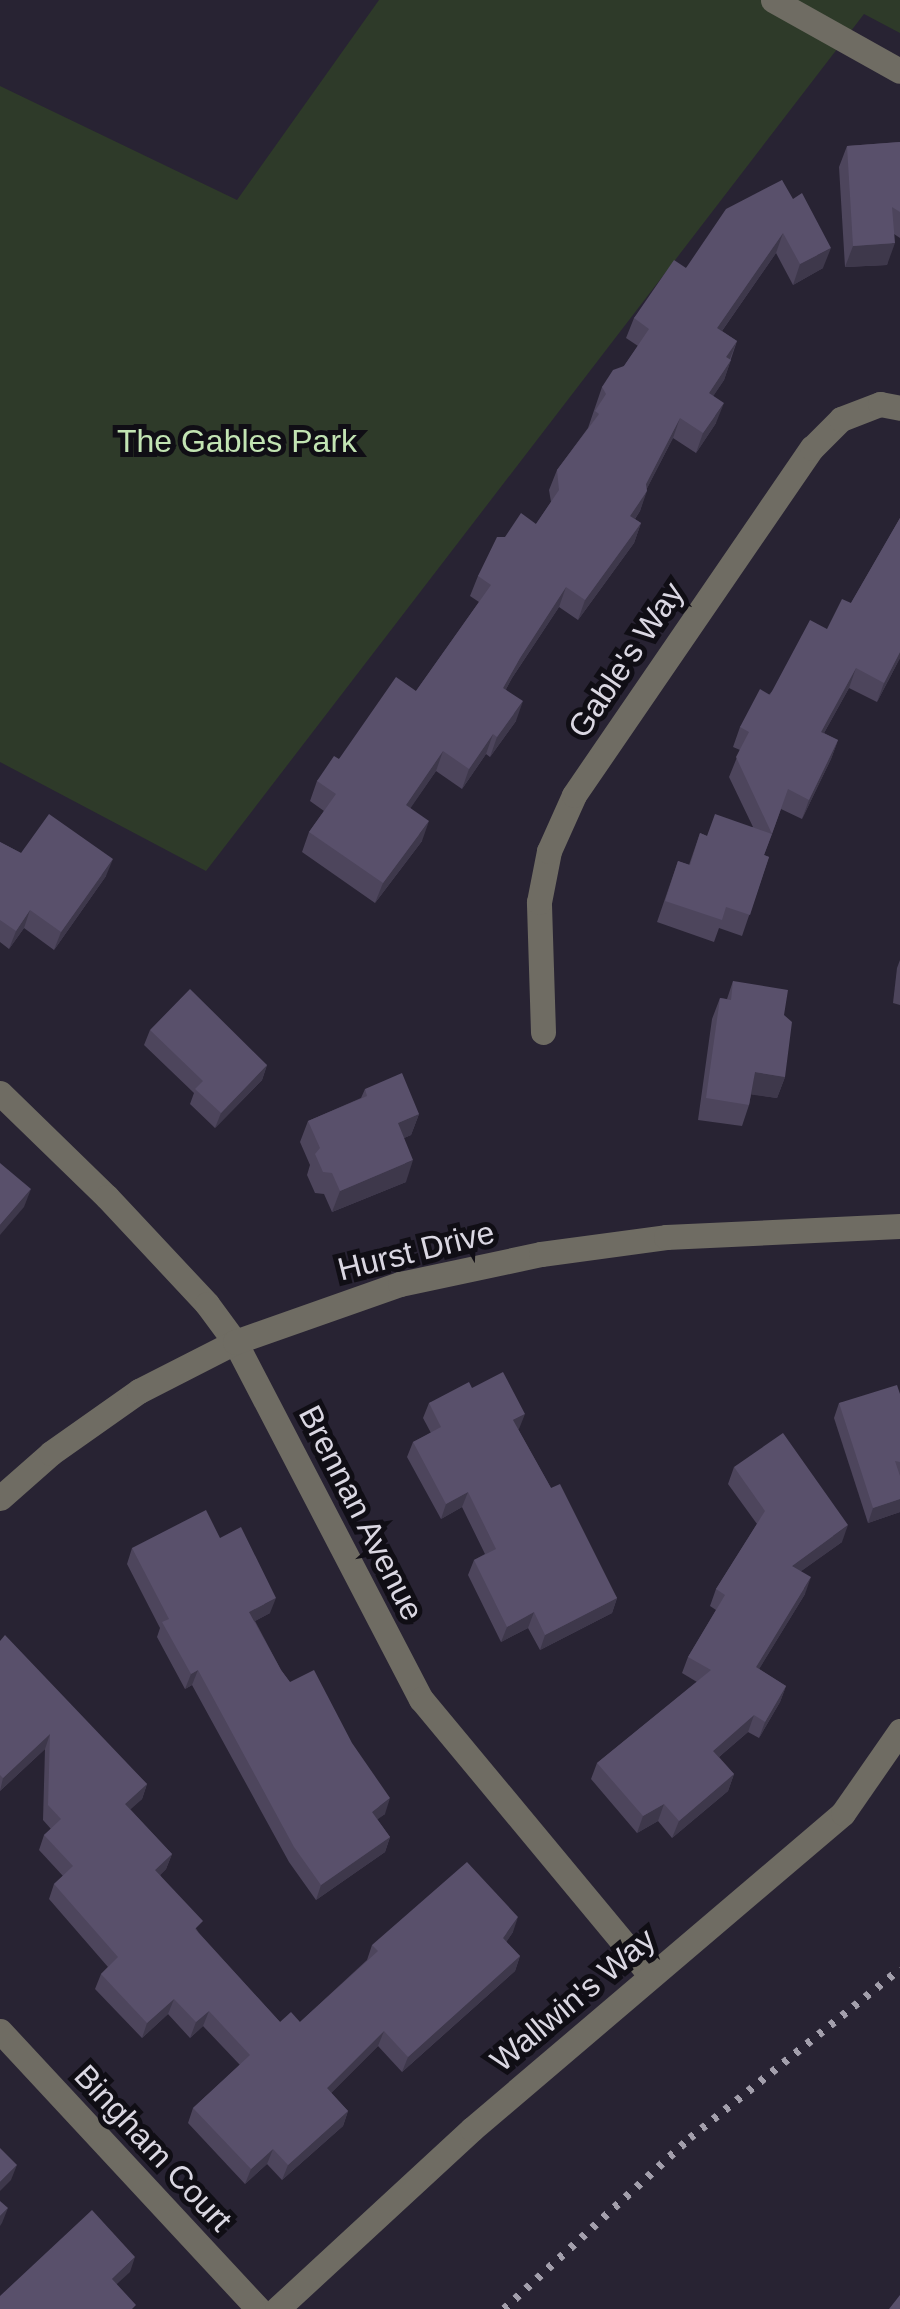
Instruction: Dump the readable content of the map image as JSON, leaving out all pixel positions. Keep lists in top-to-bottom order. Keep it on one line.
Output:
{"streets":{"street":["Gable's Way","Hurst Drive","Brennan Avenue","Wallwin's Way","Bingham Court"]},"crossings":[["Hurst Drive","Brennan Avenue"],["Brennan Avenue","Wallwin's Way"]],"parks":["The Gables Park"]}
